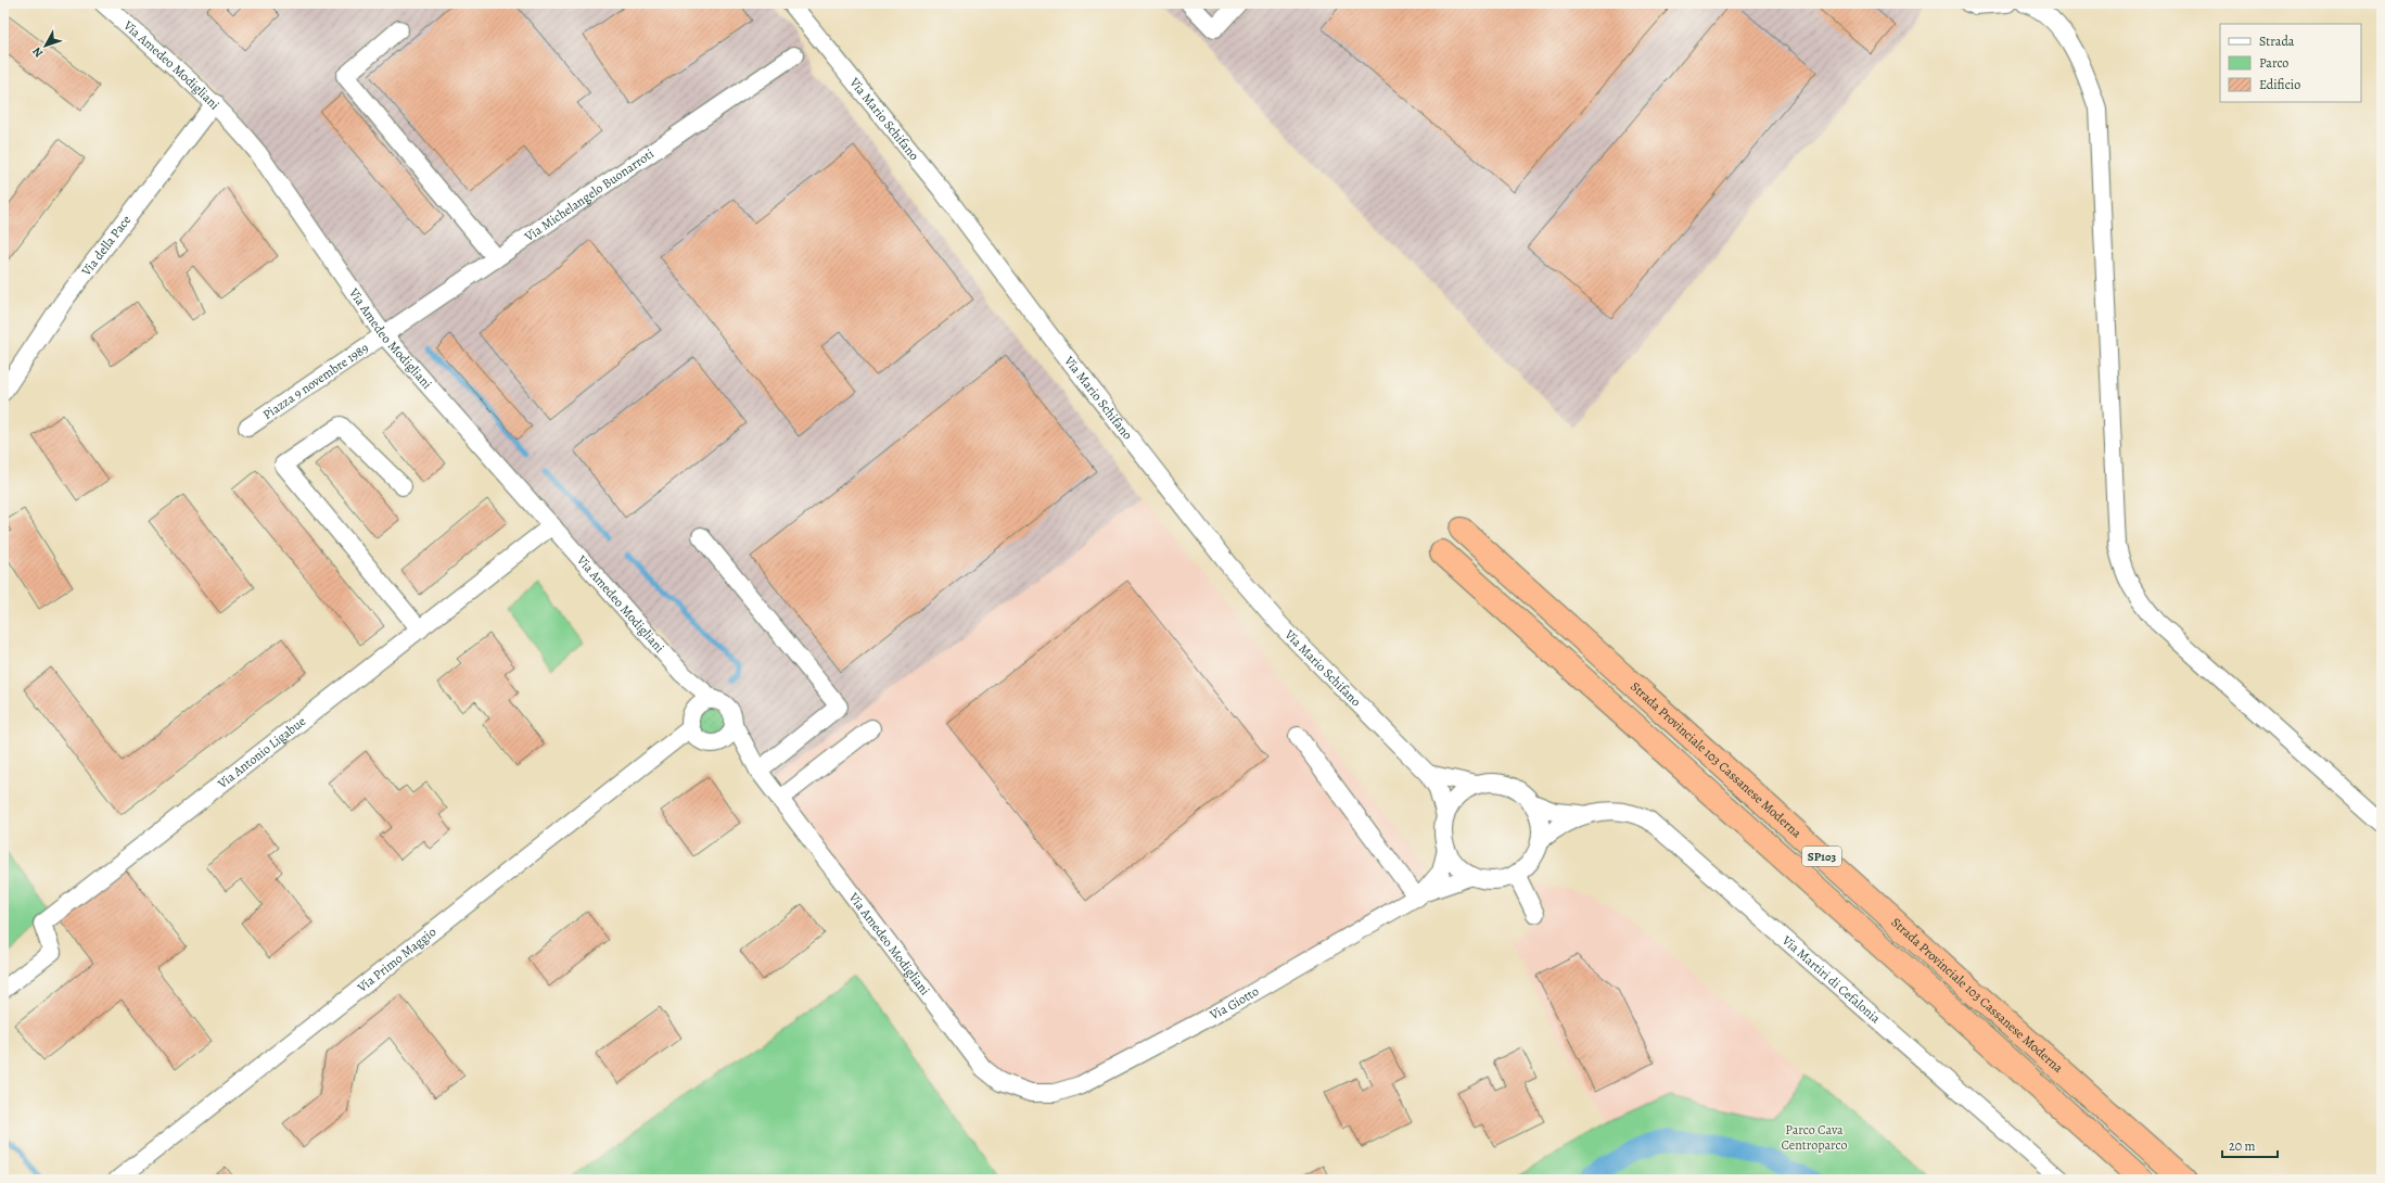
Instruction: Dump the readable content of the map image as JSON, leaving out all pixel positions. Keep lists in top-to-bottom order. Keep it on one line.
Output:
{"streets":{"highway":["Strada Provinciale 103 Cassanese Moderna","SP103"],"street":["Via Amedeo Modigliani","Via Mario Schifano","Via Michelangelo Buonarroti","Via della Pace","Piazza 9 novembre 1989","Via Antonio Ligabue","Via Primo Maggio","Via Martiri di Cefalonia","Via Giotto"]},"crossings":[["Via Amedeo Modigliani","Via Michelangelo Buonarroti"],["Via Amedeo Modigliani","Via della Pace"],["Via Amedeo Modigliani","Piazza 9 novembre 1989"],["Via Amedeo Modigliani","Via Antonio Ligabue"],["Via Amedeo Modigliani","Via Primo Maggio"],["Via Amedeo Modigliani","Via Giotto"],["Via Mario Schifano","Via Martiri di Cefalonia"],["Via Mario Schifano","Via Giotto"],["Via Michelangelo Buonarroti","Piazza 9 novembre 1989"],["Via Martiri di Cefalonia","Via Giotto"]],"parks":["Parco Cava Centroparco"],"legend":["Strada","Parco","Edificio"],"scale_bar":"20 m","north":"bottom left"}
